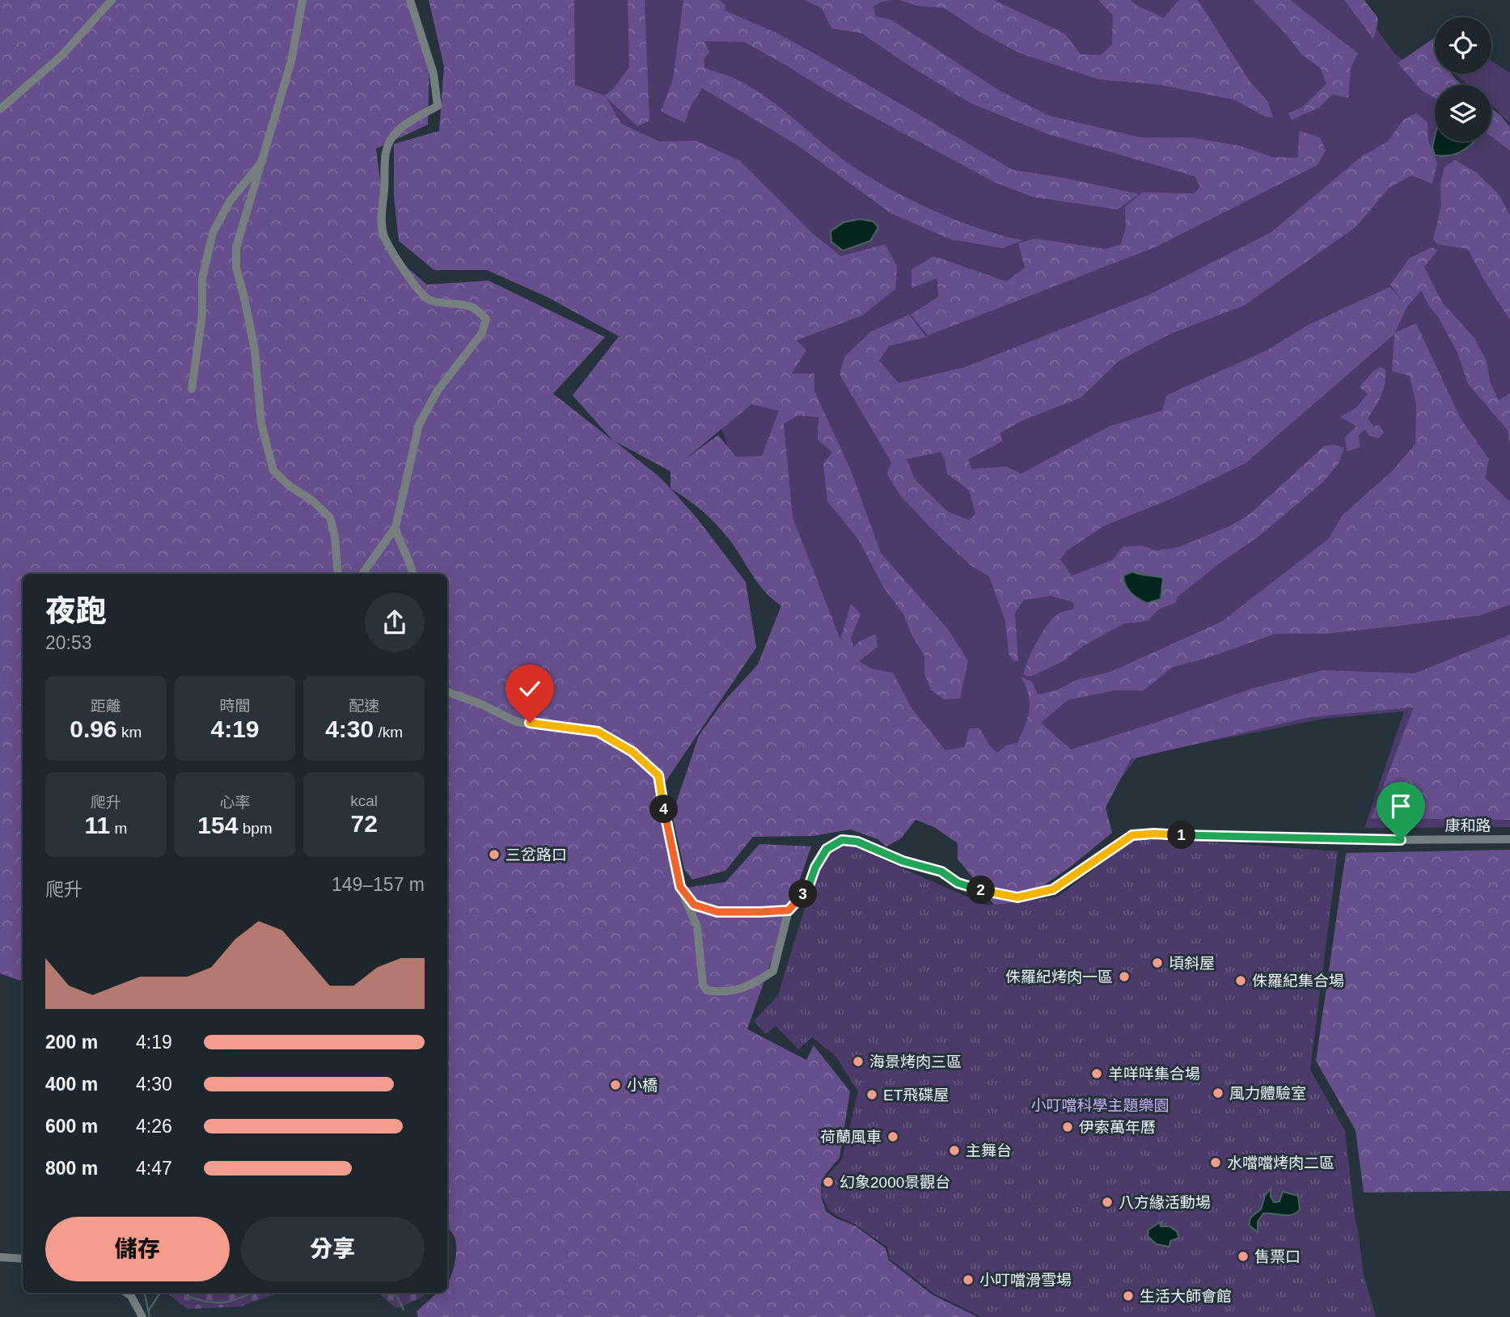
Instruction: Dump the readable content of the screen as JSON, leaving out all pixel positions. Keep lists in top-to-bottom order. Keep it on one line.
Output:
{"streets":{"street":["康和路"]},"parks":["小叮噹科學主題樂園"],"places":["三岔路口","頃斜屋","侏羅紀烤肉一區","侏羅紀集合場","海景烤肉三區","羊咩咩集合場","小橋","風力體驗室","ET飛碟屋","伊索萬年曆","荷蘭風車","主舞台","水噹噹烤肉二區","幻象2000景觀台","八方緣活動場","售票口","小叮噹滑雪場","生活大師會館"],"page":{"heading":["夜跑","20:53"],"stats":[["距離","0.96 km"],["時間","4:19"],["配速","4:30 /km"],["爬升","11 m"],["心率","154 bpm"],["kcal","72"]],"pins":["4","1","2","3"],"chart":["爬升","149–157 m"],"list":[{"name":"200 m","note":"4:19"},{"name":"400 m","note":"4:30"},{"name":"600 m","note":"4:26"},{"name":"800 m","note":"4:47"}],"buttons":["儲存","分享"]}}
